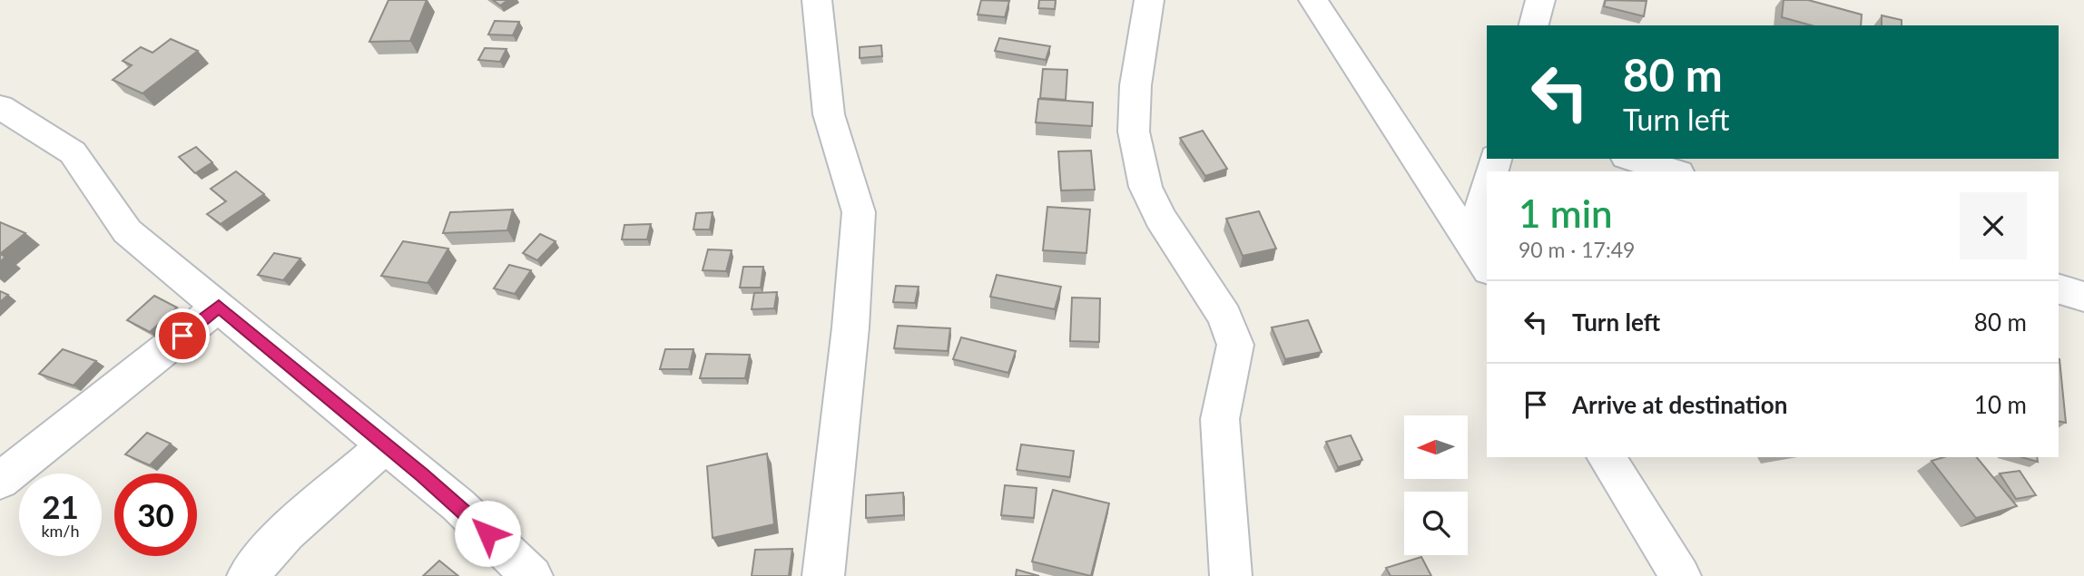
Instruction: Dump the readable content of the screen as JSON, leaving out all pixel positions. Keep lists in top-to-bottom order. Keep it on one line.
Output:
{"north":"left","page":{"turn":["80 m","Turn left"],"heading":["1 min","90 m · 17:49"],"list":[{"name":"Turn left","value":"80 m"},{"name":"Arrive at destination","value":"10 m"}],"speed":"21 km/h","limit":"30"}}
